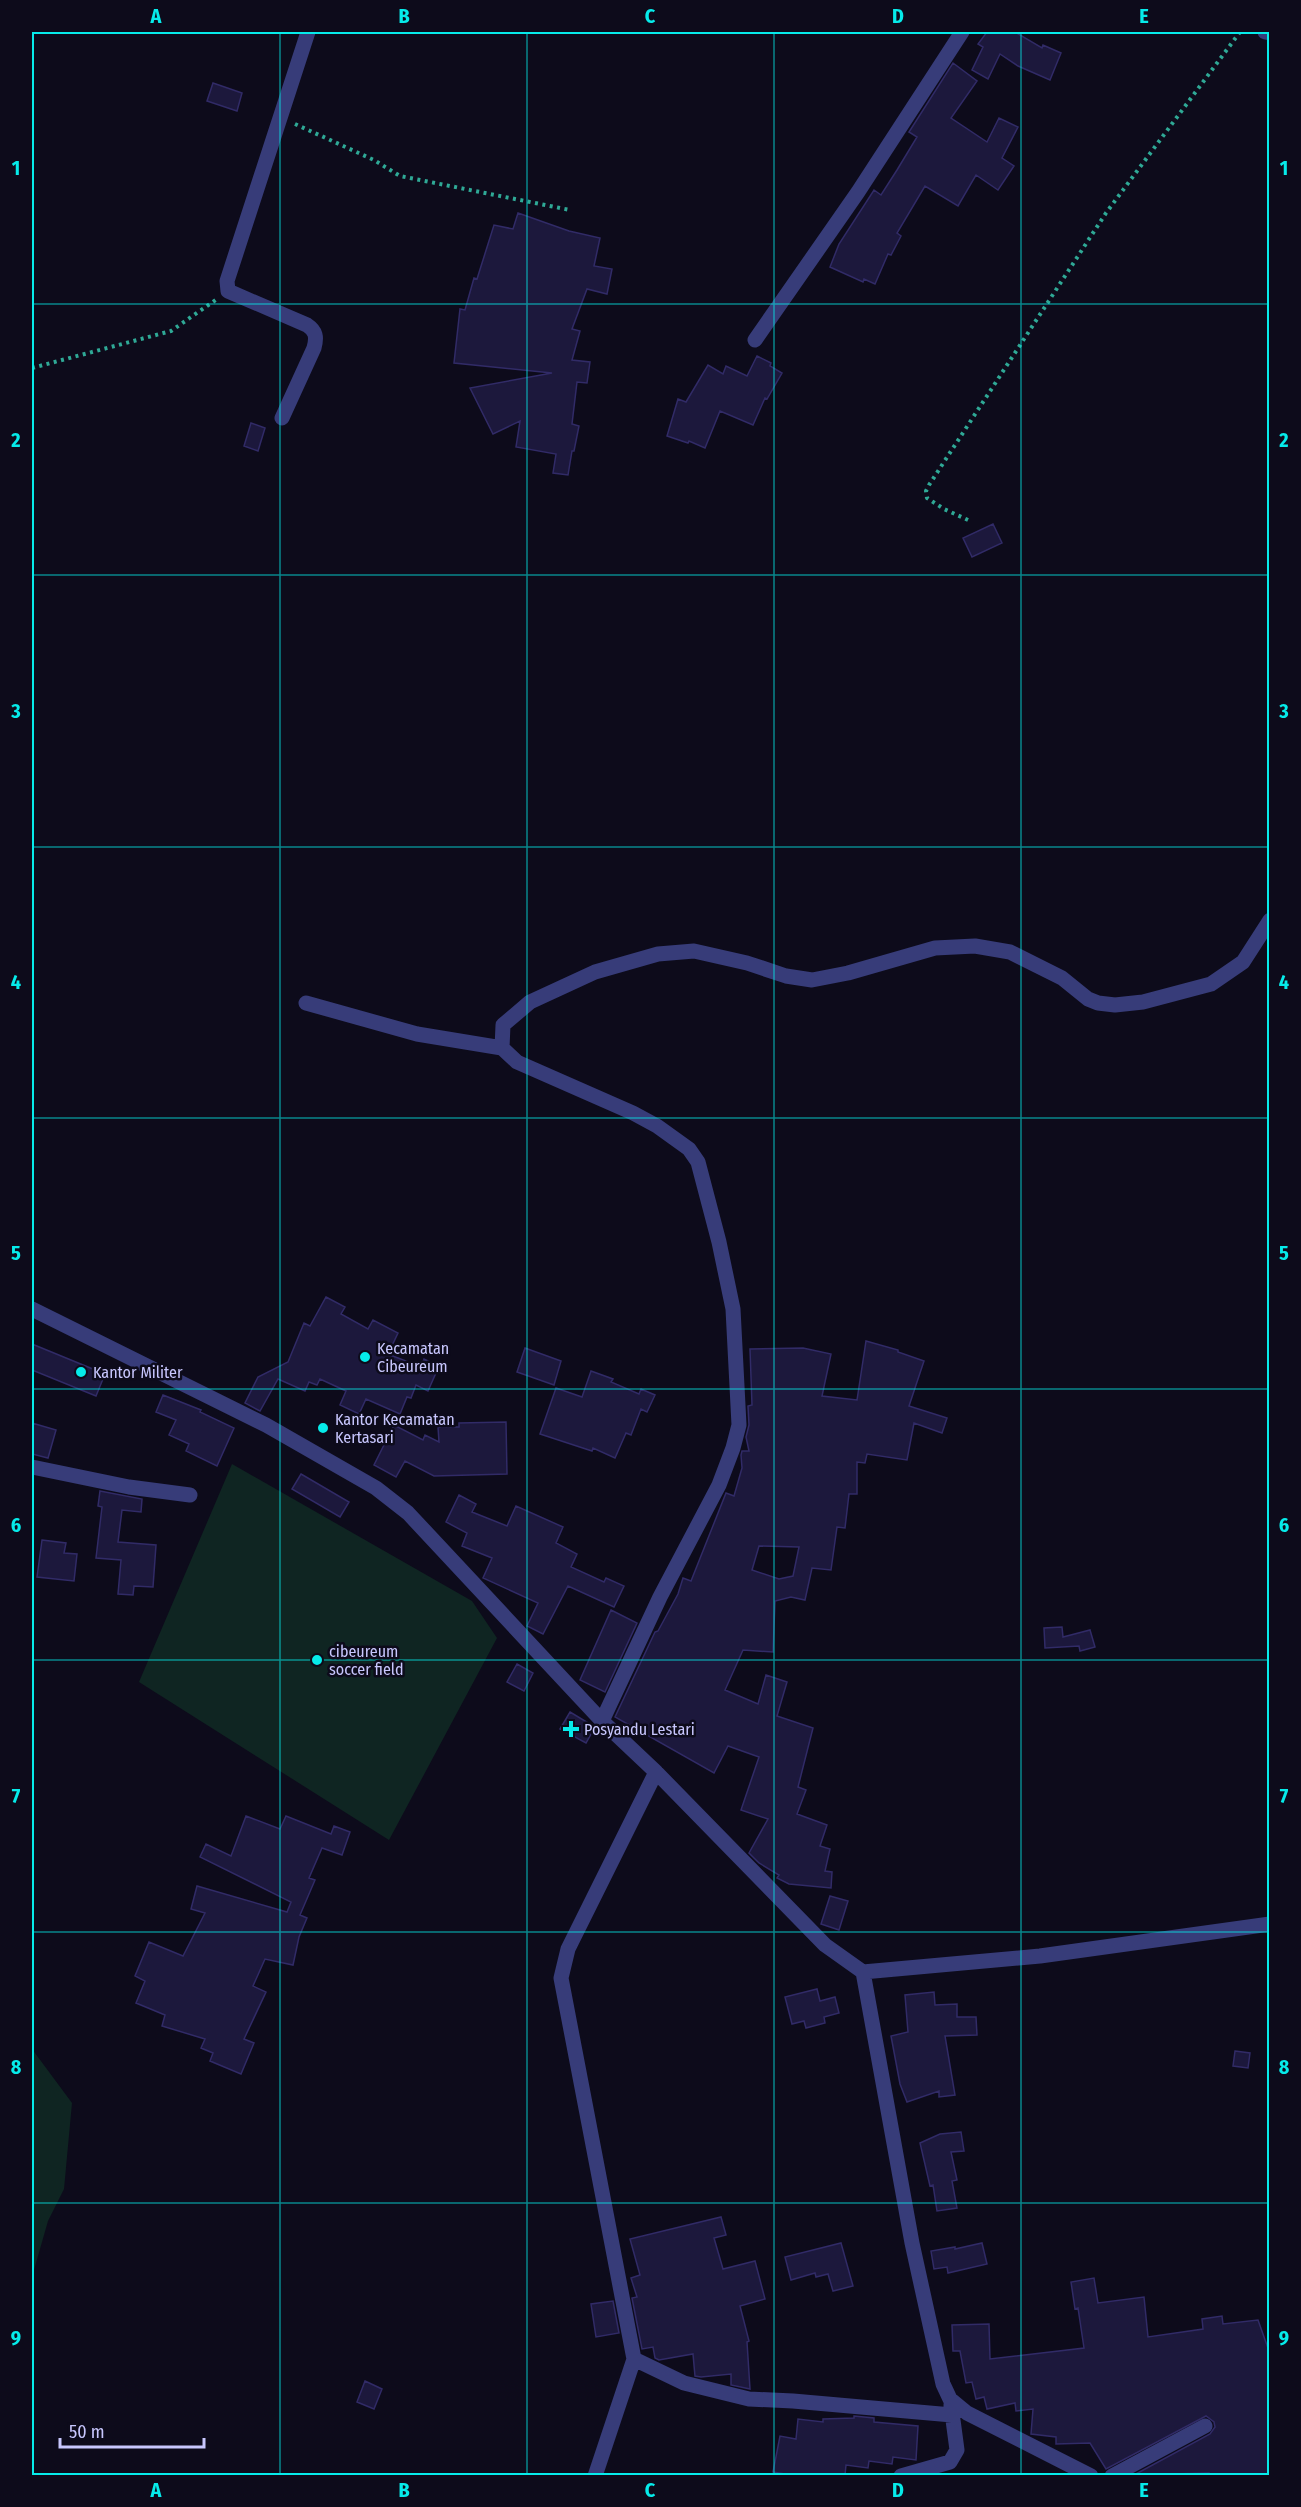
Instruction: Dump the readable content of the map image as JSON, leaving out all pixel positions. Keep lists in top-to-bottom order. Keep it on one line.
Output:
{"places":{"other":["Kecamatan Cibeureum","Kantor Militer","Kantor Kecamatan Kertasari","cibeureum soccer field"],"health":["Posyandu Lestari"]},"scale_bar":"50 m","grid":{"columns":["A","B","C","D","E"],"rows":["1","2","3","4","5","6","7","8","9"]}}
